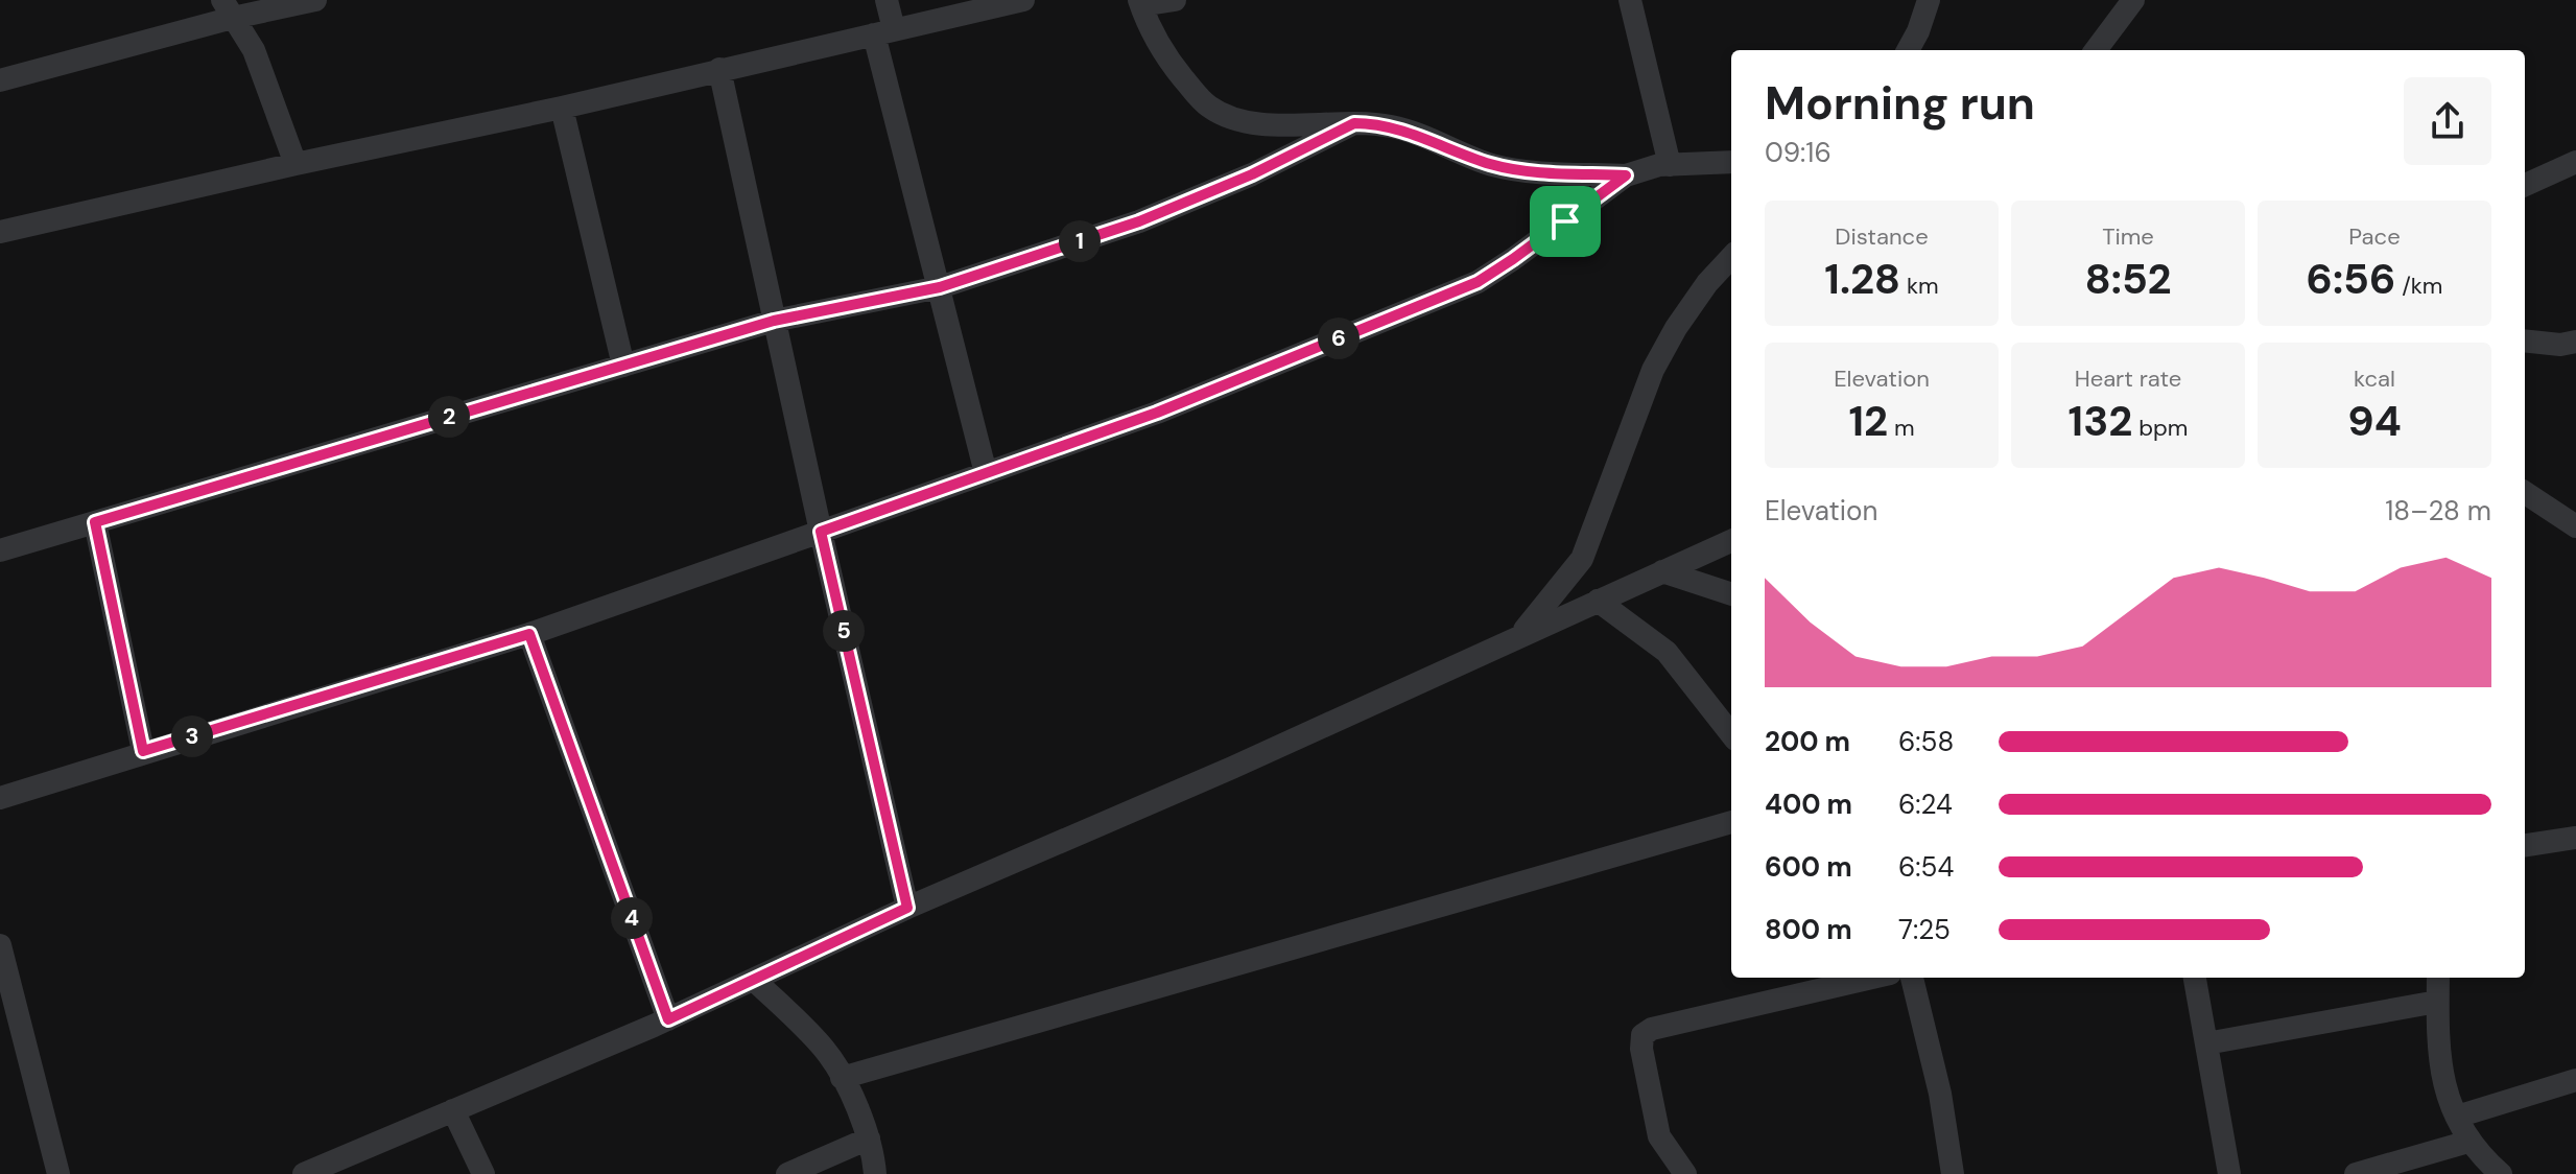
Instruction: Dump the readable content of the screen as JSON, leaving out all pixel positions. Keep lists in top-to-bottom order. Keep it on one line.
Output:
{"page":{"heading":["Morning run","09:16"],"stats":[["Distance","1.28 km"],["Time","8:52"],["Pace","6:56 /km"],["Elevation","12 m"],["Heart rate","132 bpm"],["kcal","94"]],"pins":["1","6","2","5","3","4"],"chart":["Elevation","18–28 m"],"list":[{"name":"200 m","note":"6:58"},{"name":"400 m","note":"6:24"},{"name":"600 m","note":"6:54"},{"name":"800 m","note":"7:25"}]}}
